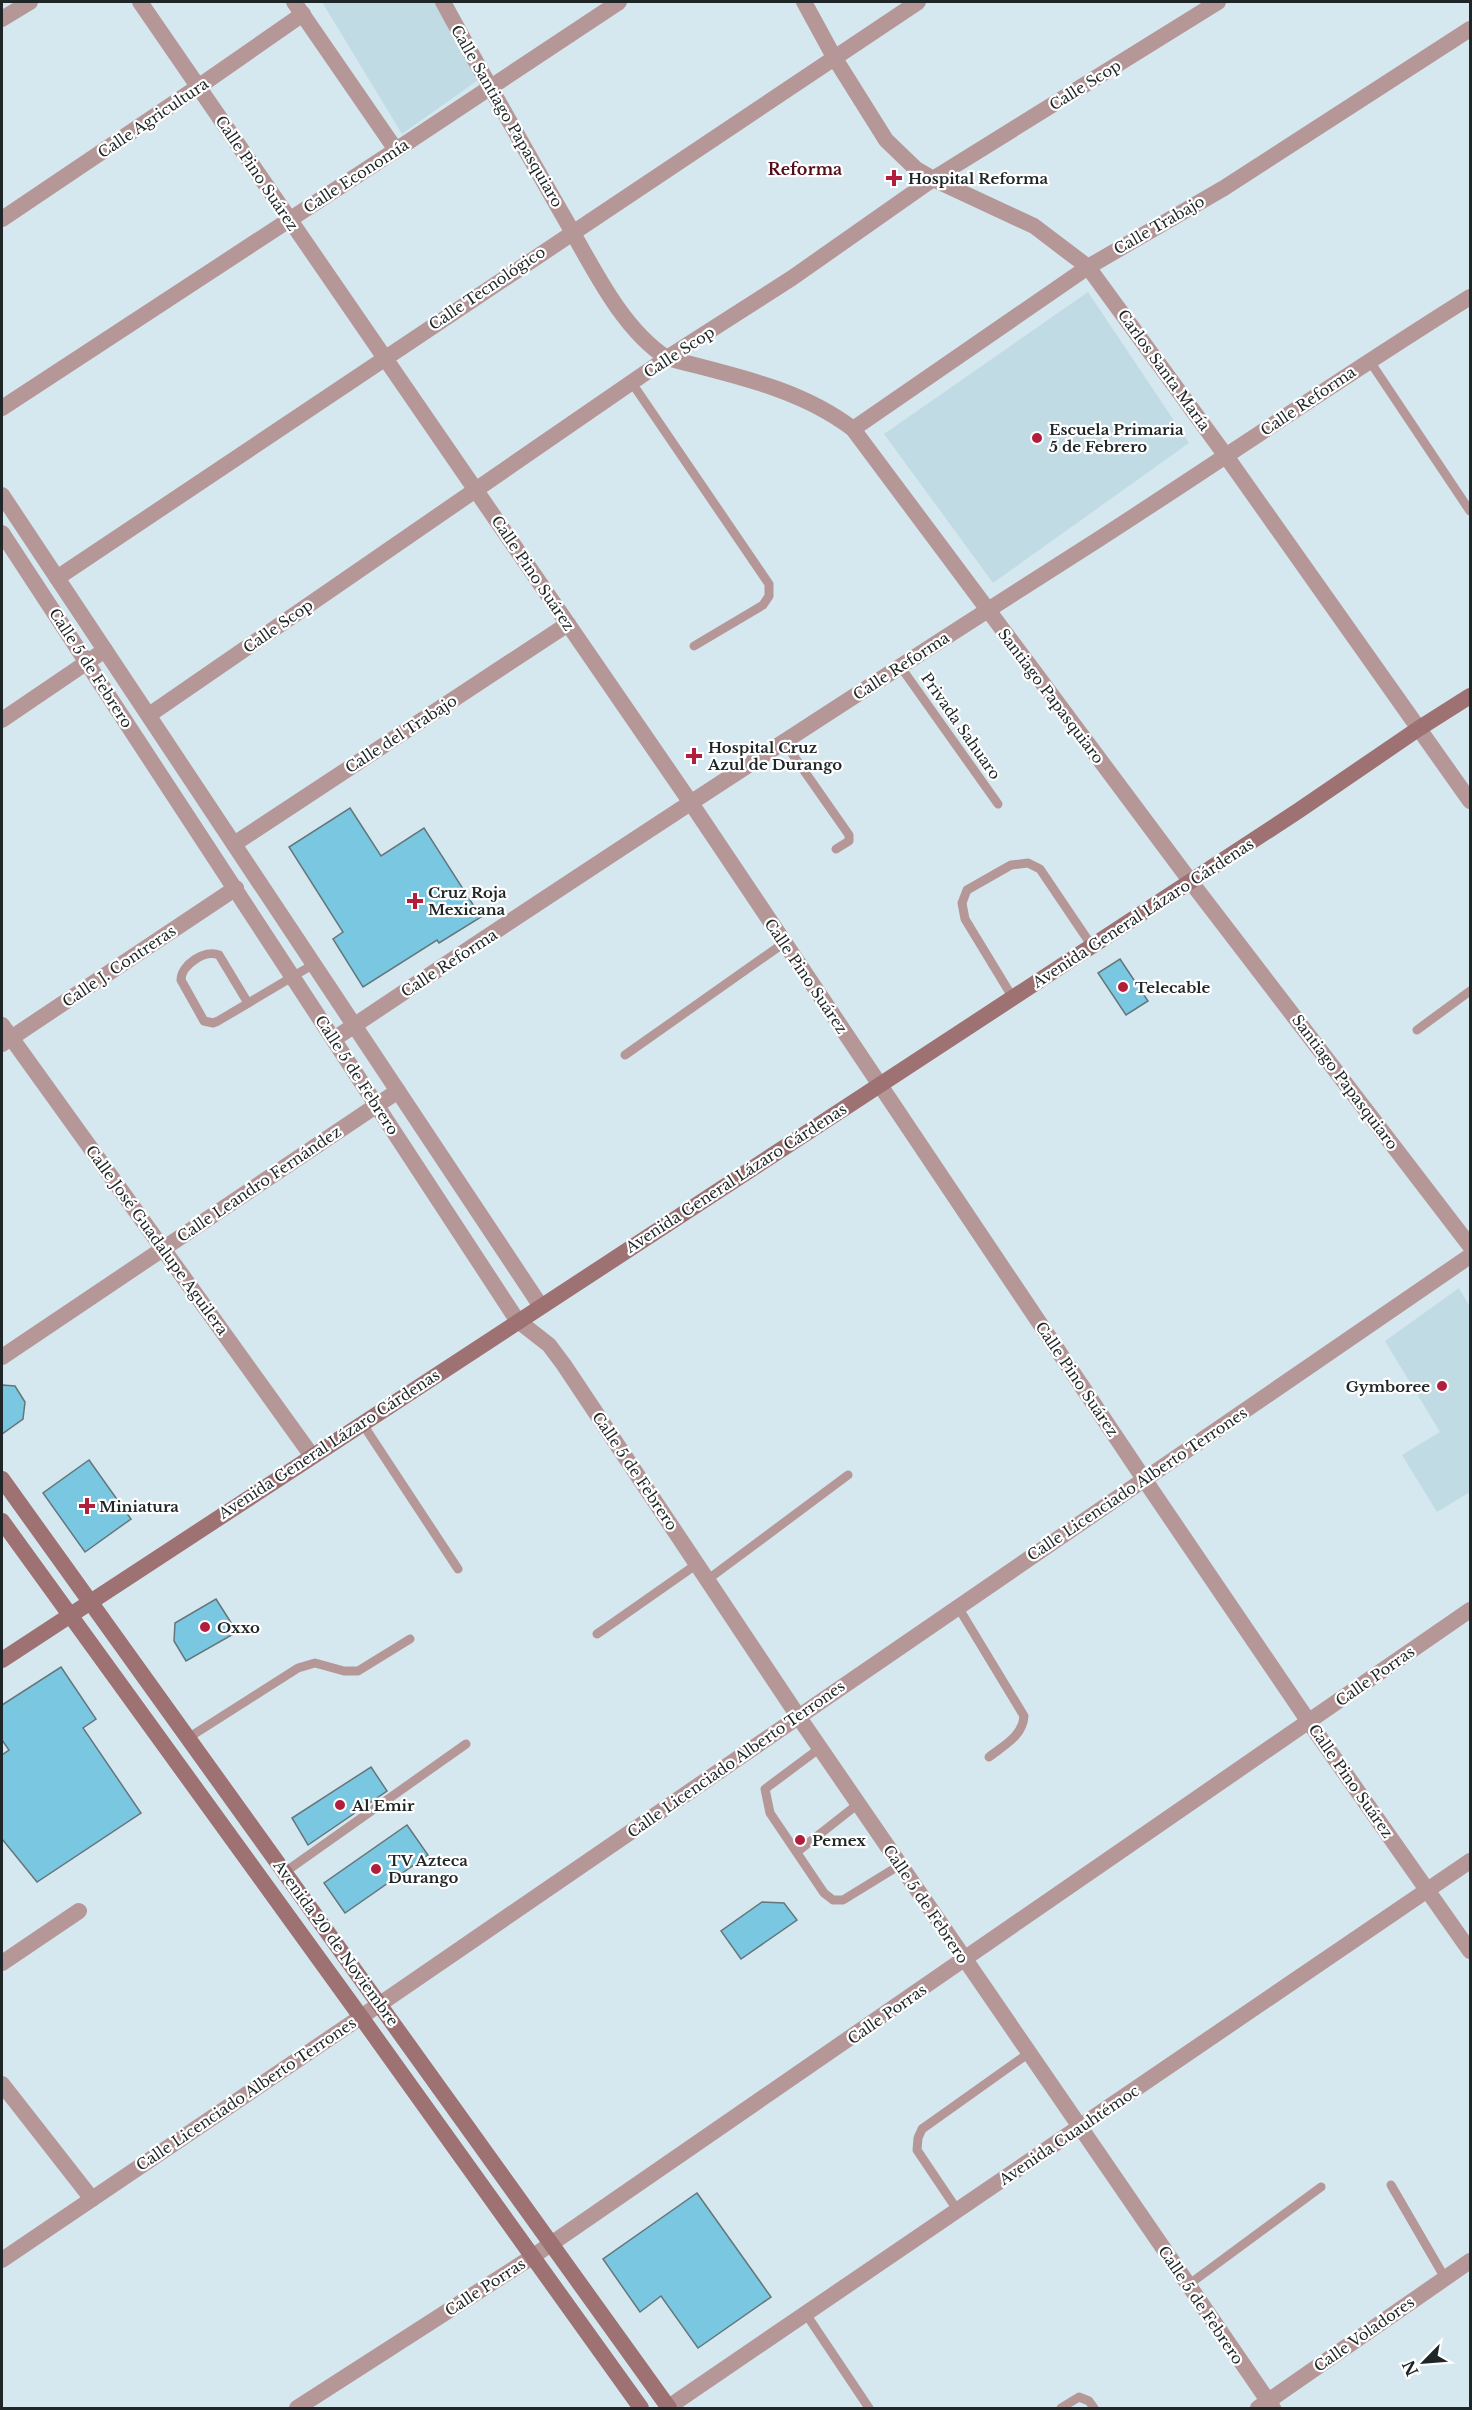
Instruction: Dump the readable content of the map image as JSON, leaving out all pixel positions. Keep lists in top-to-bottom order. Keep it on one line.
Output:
{"streets":{"main road":["Avenida General Lázaro Cárdenas","Avenida 20 de Noviembre"],"street":["Calle Scop","Calle Santiago Papasquiaro","Calle Agricultura","Calle Pino Suárez","Calle Economía","Calle Trabajo","Calle Tecnológico","Carlos Santa María","Calle Reforma","Calle 5 de Febrero","Santiago Papasquiaro","Calle del Trabajo","Calle J. Contreras","Calle Leandro Fernández","Calle José Guadalupe Aguilera","Calle Licenciado Alberto Terrones","Calle Porras","Avenida Cuauhtémoc","Calle Voladores"],"lane":["Privada Sahuaro"]},"crossings":[["Calle Scop","Calle Pino Suárez"],["Calle Scop","Carlos Santa María"],["Calle Scop","Calle 5 de Febrero"],["Calle Scop","Santiago Papasquiaro"],["Calle Santiago Papasquiaro","Calle Economía"],["Calle Santiago Papasquiaro","Calle Tecnológico"],["Calle Santiago Papasquiaro","Santiago Papasquiaro"],["Calle Agricultura","Calle Pino Suárez"],["Calle Pino Suárez","Calle Economía"],["Calle Pino Suárez","Calle Tecnológico"],["Calle Pino Suárez","Calle Reforma"],["Calle Pino Suárez","Calle del Trabajo"],["Calle Pino Suárez","Avenida General Lázaro Cárdenas"],["Calle Pino Suárez","Calle Licenciado Alberto Terrones"],["Calle Pino Suárez","Calle Porras"],["Calle Pino Suárez","Avenida Cuauhtémoc"],["Calle Trabajo","Carlos Santa María"],["Calle Trabajo","Santiago Papasquiaro"],["Calle Tecnológico","Carlos Santa María"],["Calle Tecnológico","Calle 5 de Febrero"],["Calle Tecnológico","Santiago Papasquiaro"],["Carlos Santa María","Calle Reforma"],["Carlos Santa María","Avenida General Lázaro Cárdenas"],["Calle Reforma","Calle 5 de Febrero"],["Calle Reforma","Santiago Papasquiaro"],["Calle Reforma","Privada Sahuaro"],["Calle 5 de Febrero","Calle del Trabajo"],["Calle 5 de Febrero","Avenida General Lázaro Cárdenas"],["Calle 5 de Febrero","Calle J. Contreras"],["Calle 5 de Febrero","Calle Leandro Fernández"],["Calle 5 de Febrero","Calle Licenciado Alberto Terrones"],["Calle 5 de Febrero","Calle Porras"],["Calle 5 de Febrero","Avenida Cuauhtémoc"],["Calle 5 de Febrero","Calle Voladores"],["Santiago Papasquiaro","Avenida General Lázaro Cárdenas"],["Avenida General Lázaro Cárdenas","Calle José Guadalupe Aguilera"],["Avenida General Lázaro Cárdenas","Avenida 20 de Noviembre"],["Calle J. Contreras","Calle José Guadalupe Aguilera"],["Calle Leandro Fernández","Calle José Guadalupe Aguilera"],["Calle Licenciado Alberto Terrones","Avenida 20 de Noviembre"],["Calle Porras","Avenida 20 de Noviembre"],["Avenida 20 de Noviembre","Avenida Cuauhtémoc"]],"districts":["Reforma"],"places":{"health":["Hospital Reforma","Hospital Cruz Azul de Durango","Cruz Roja Mexicana","Miniatura"],"other":["Escuela Primaria 5 de Febrero","Telecable","Gymboree","Oxxo","Al Emir","Pemex","TV Azteca Durango"]},"north":"bottom left"}
